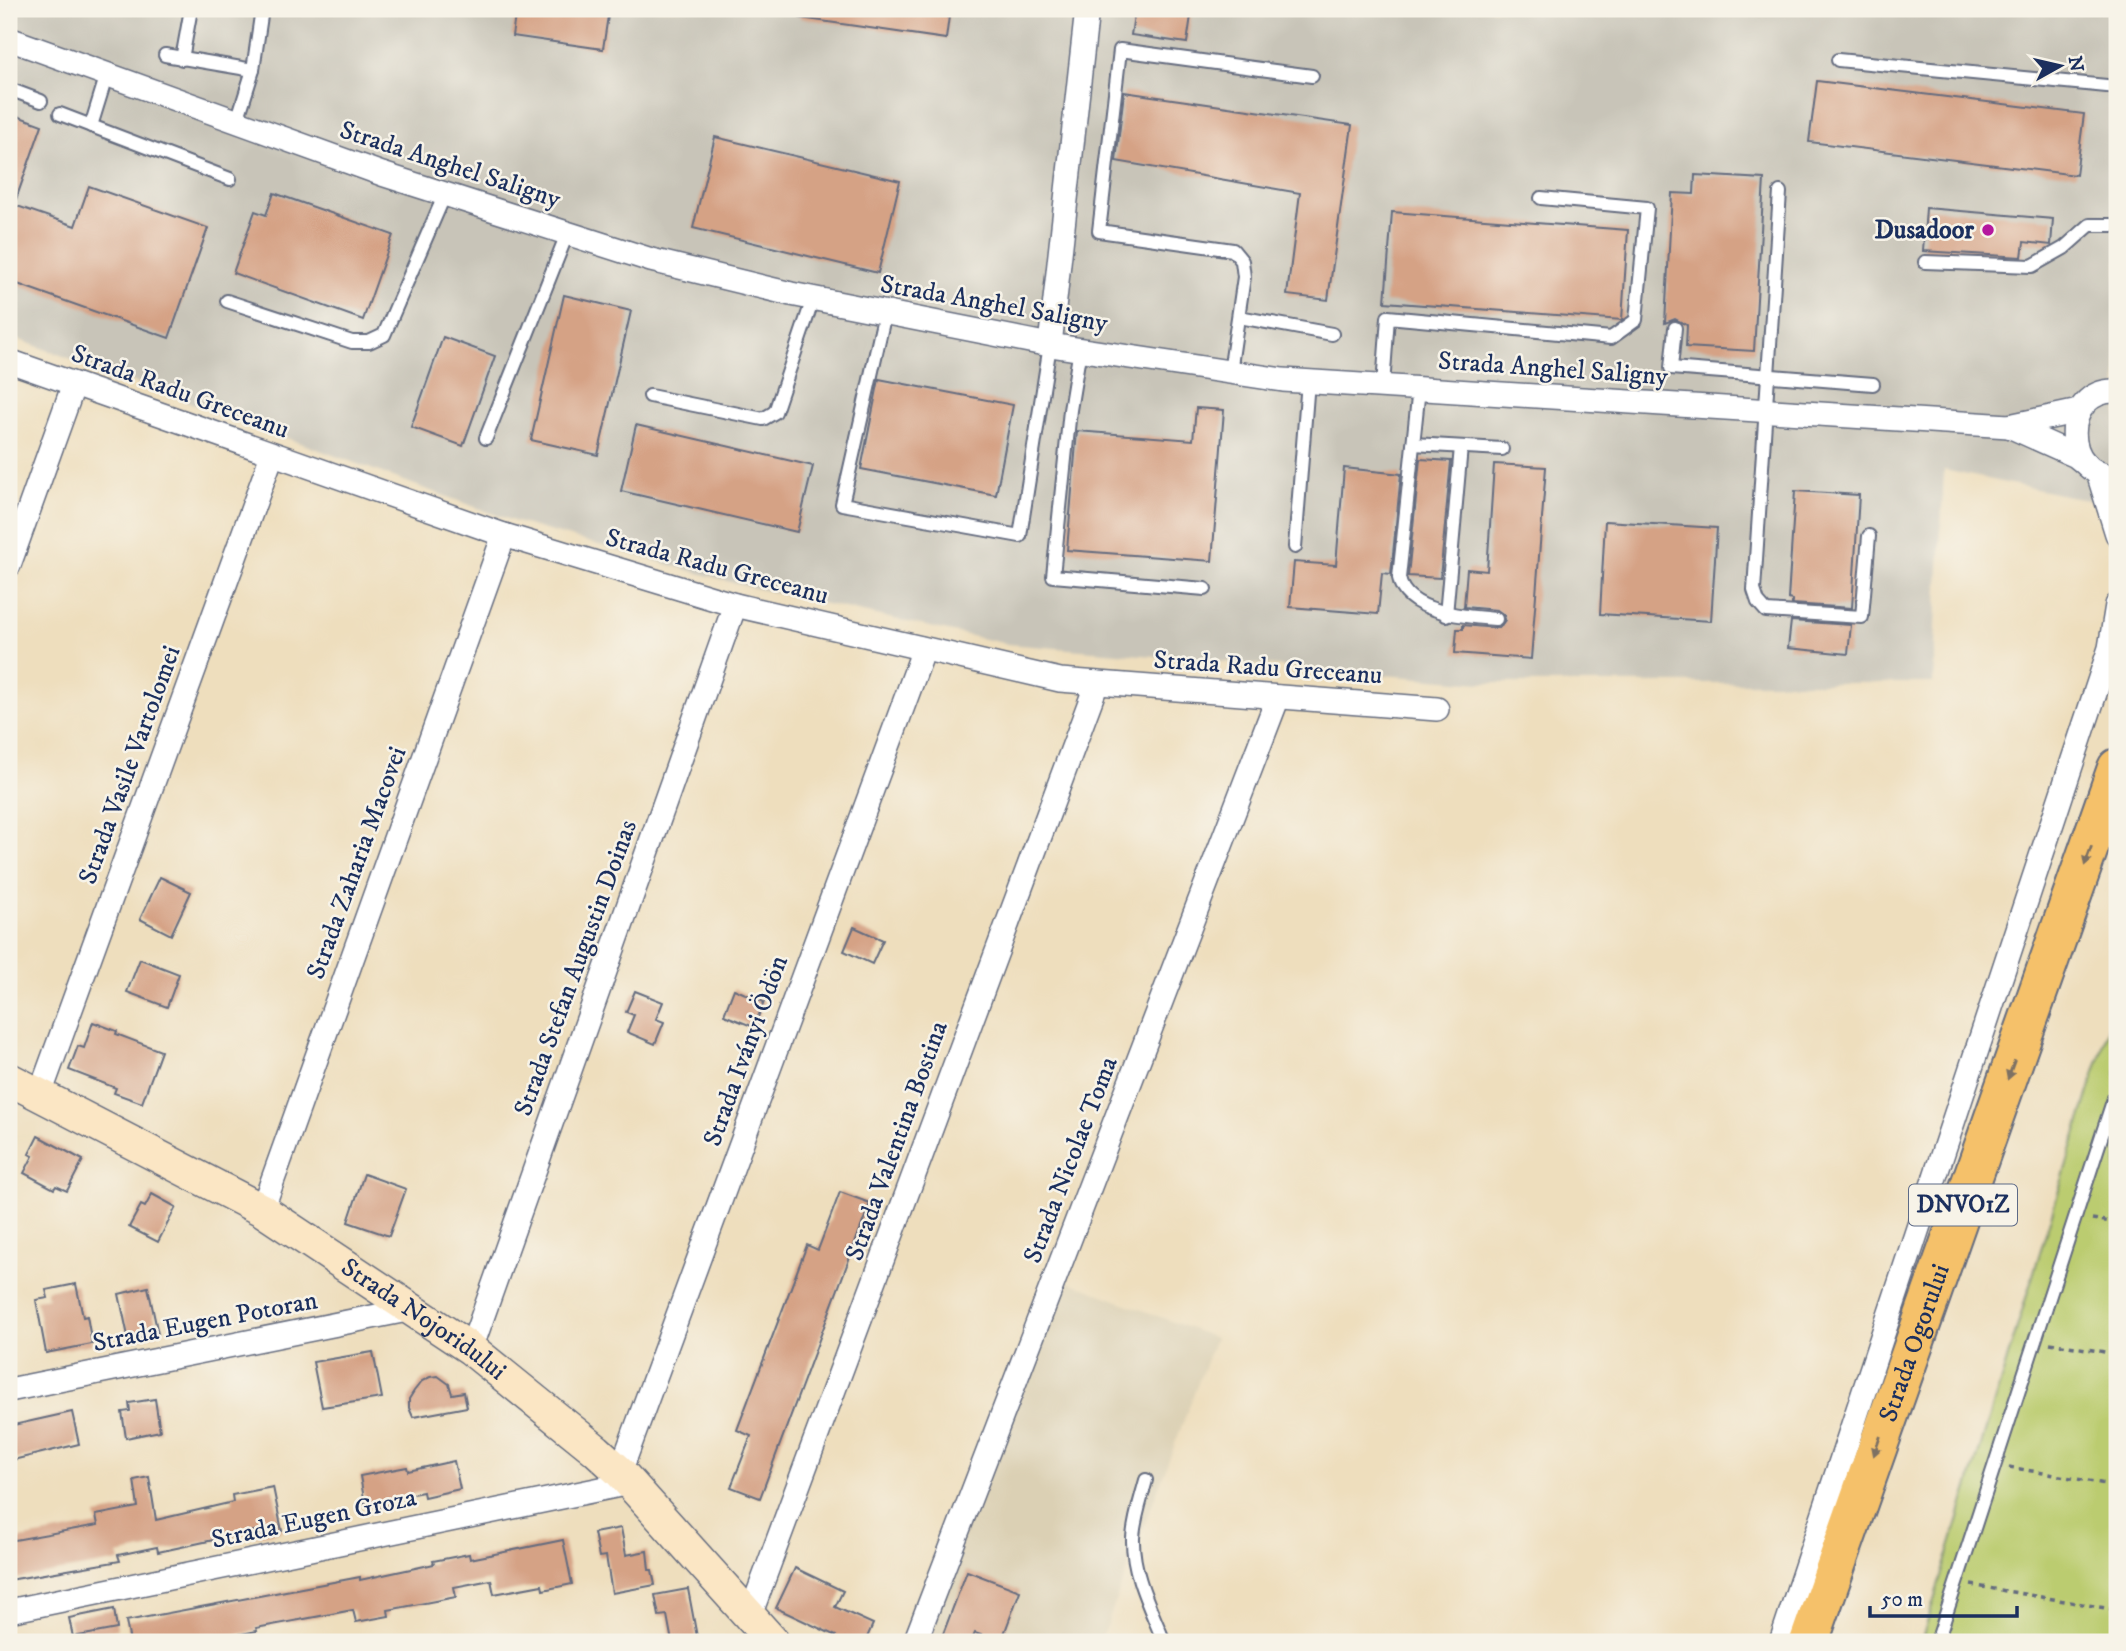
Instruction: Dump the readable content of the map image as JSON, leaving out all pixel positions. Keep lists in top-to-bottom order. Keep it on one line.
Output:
{"streets":{"highway":["DNVO1Z","Strada Ogorului"],"main road":["Strada Nojoridului"],"street":["Strada Anghel Saligny","Strada Radu Greceanu","Strada Vasile Vartolomei","Strada Zaharia Macovei","Strada Stefan Augustin Doinas","Strada Iványi Ödön","Strada Valentina Bostina","Strada Nicolae Toma","Strada Eugen Potoran","Strada Eugen Groza"]},"crossings":[["Strada Radu Greceanu","Strada Vasile Vartolomei"],["Strada Radu Greceanu","Strada Zaharia Macovei"],["Strada Radu Greceanu","Strada Stefan Augustin Doinas"],["Strada Radu Greceanu","Strada Iványi Ödön"],["Strada Radu Greceanu","Strada Valentina Bostina"],["Strada Radu Greceanu","Strada Nicolae Toma"],["Strada Vasile Vartolomei","Strada Nojoridului"],["Strada Zaharia Macovei","Strada Nojoridului"],["Strada Stefan Augustin Doinas","Strada Nojoridului"],["Strada Iványi Ödön","Strada Nojoridului"],["Strada Iványi Ödön","Strada Eugen Groza"],["Strada Valentina Bostina","Strada Nojoridului"],["Strada Nojoridului","Strada Eugen Potoran"],["Strada Nojoridului","Strada Eugen Groza"]],"places":["Dusadoor"],"scale_bar":"50 m","north":"right"}
